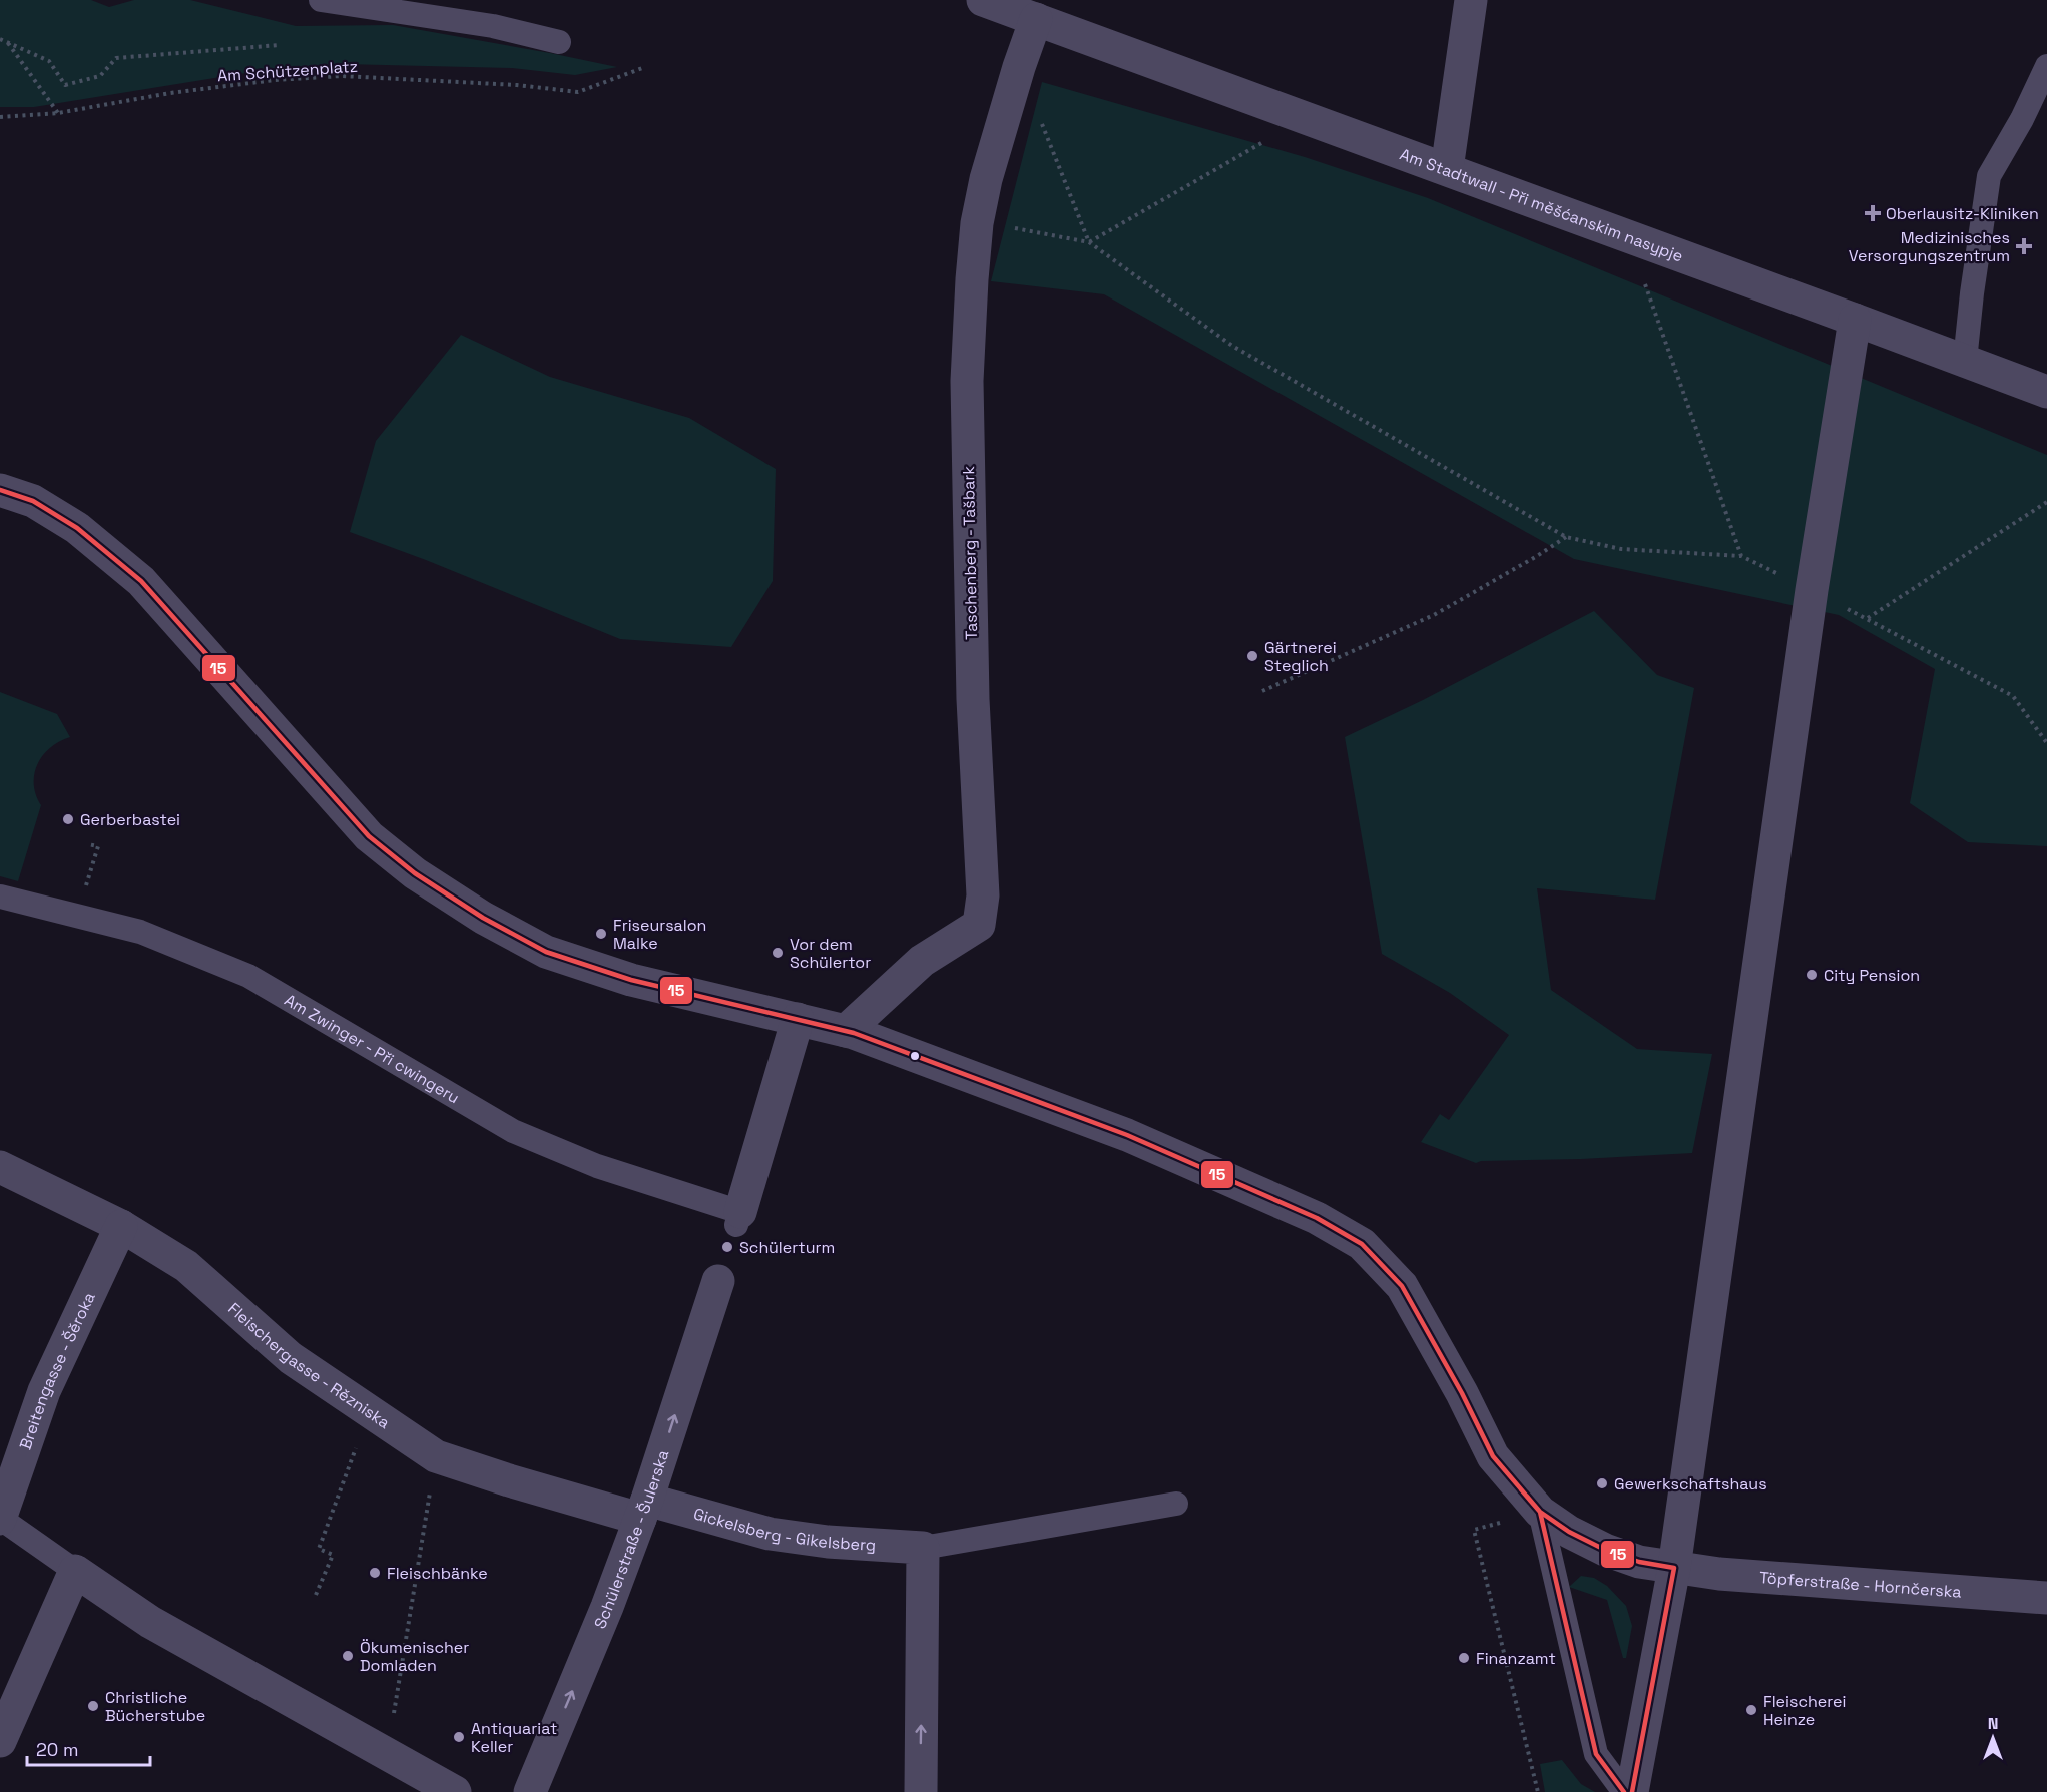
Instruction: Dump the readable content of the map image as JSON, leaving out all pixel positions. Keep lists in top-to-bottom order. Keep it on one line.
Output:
{"streets":{"street":["Am Stadtwall - Při měšćanskim nasypje","Taschenberg - Tašbark","Fleischergasse - Rězniska","Breitengasse - Šěroka","Gickelsberg - Gikelsberg","Schülerstraße - Šulerska","Töpferstraße - Hornčerska"],"lane":["Am Zwinger - Při cwingeru"],"path":["Am Schützenplatz"]},"crossings":[["Am Stadtwall - Při měšćanskim nasypje","Taschenberg - Tašbark"],["Taschenberg - Tašbark","Töpferstraße - Hornčerska"],["Fleischergasse - Rězniska","Breitengasse - Šěroka"],["Fleischergasse - Rězniska","Gickelsberg - Gikelsberg"],["Fleischergasse - Rězniska","Schülerstraße - Šulerska"],["Gickelsberg - Gikelsberg","Schülerstraße - Šulerska"]],"one_way":["Schülerstraße - Šulerska"],"places":{"health":["Oberlausitz-Kliniken","Medizinisches Versorgungszentrum"],"other":["Gärtnerei Steglich","Gerberbastei","Friseursalon Malke","Vor dem Schülertor","City Pension","Schülerturm","Gewerkschaftshaus","Fleischbänke","Ökumenischer Domladen","Finanzamt","Christliche Bücherstube","Fleischerei Heinze","Antiquariat Keller"]},"lines":["transit line 15"],"scale_bar":"20 m","north":"top"}
